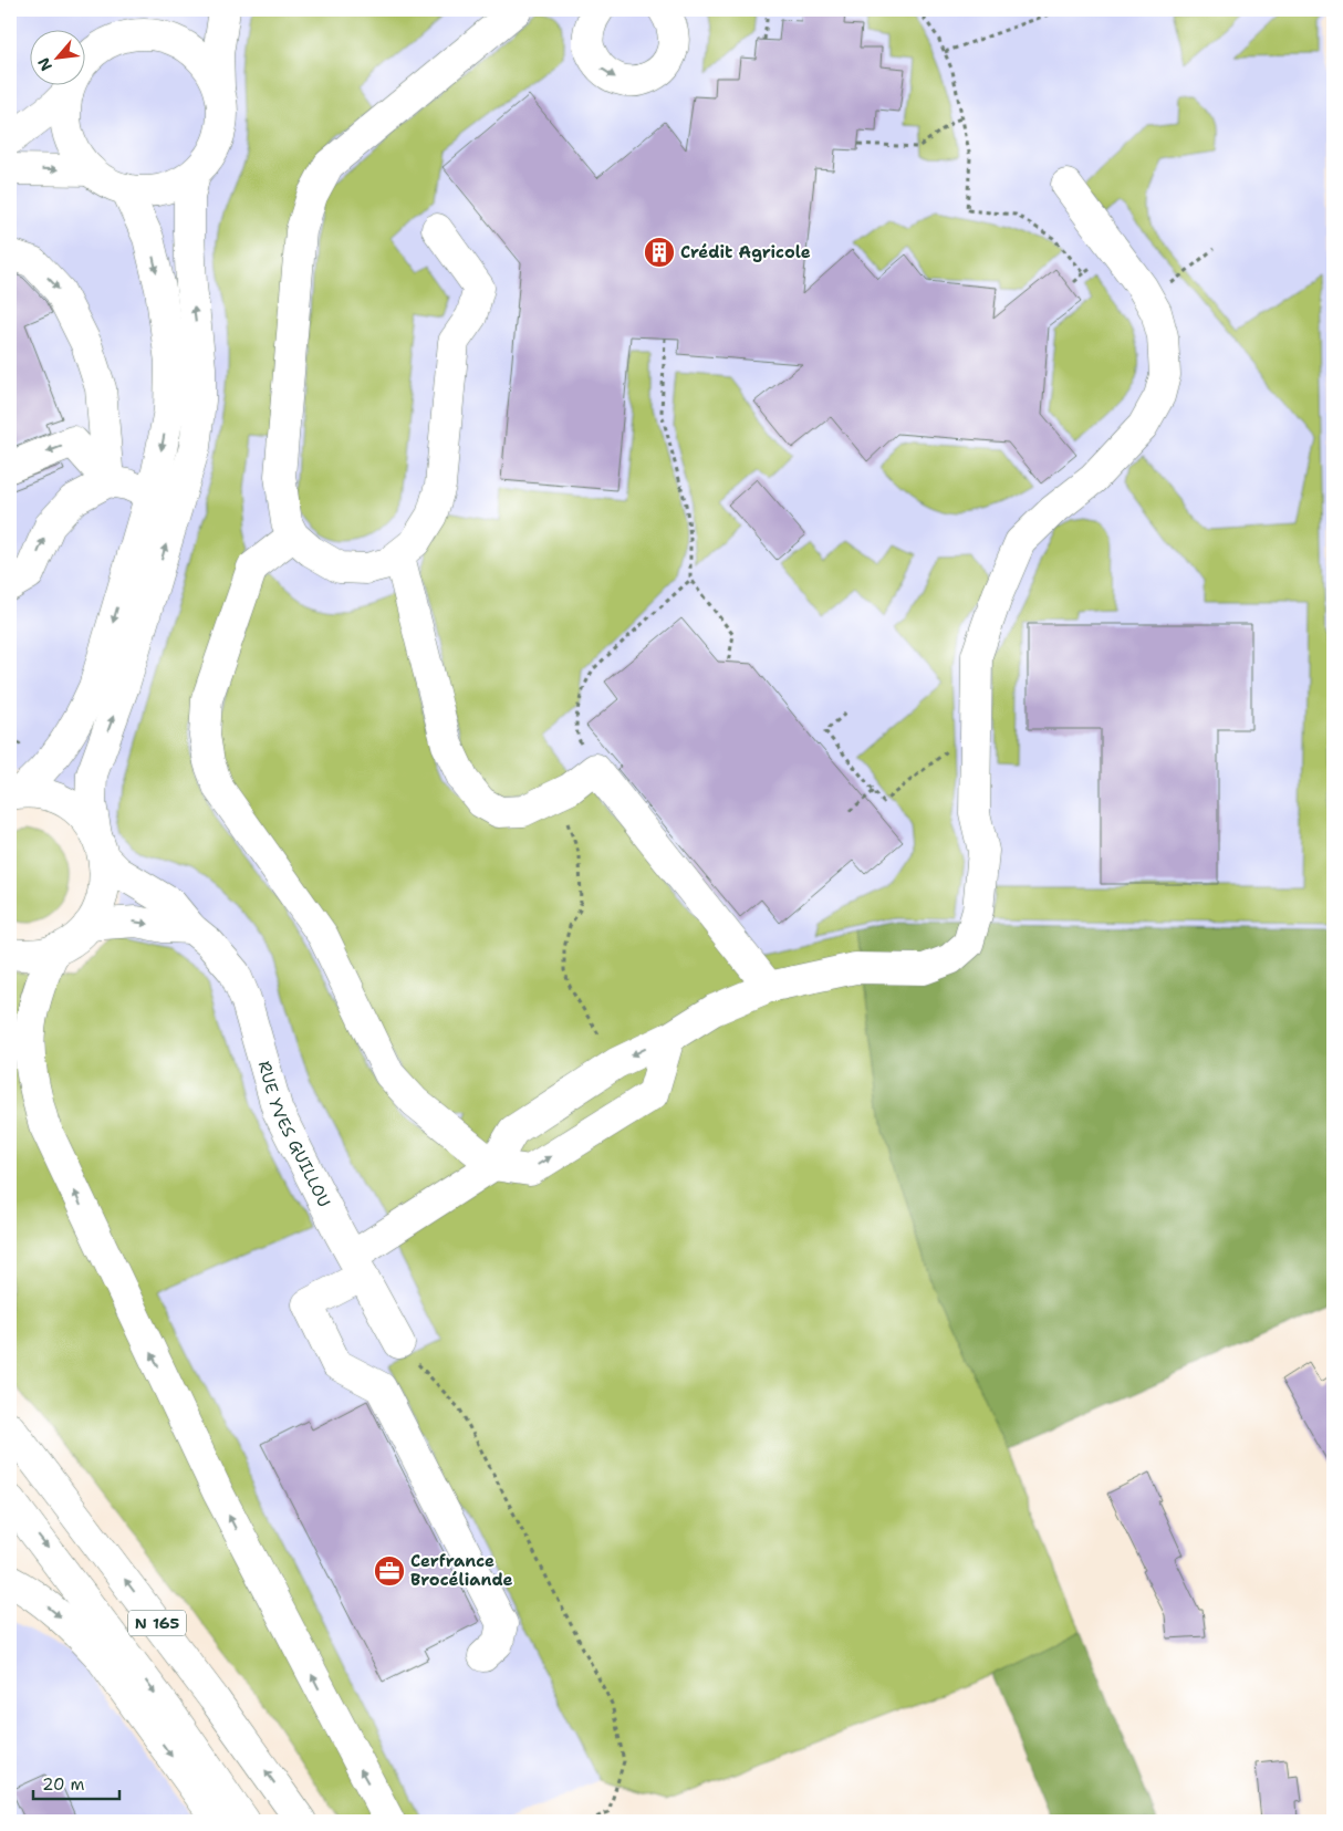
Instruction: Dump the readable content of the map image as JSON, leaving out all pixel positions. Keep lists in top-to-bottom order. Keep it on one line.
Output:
{"streets":{"main road":["RUE YVES GUILLOU","N 165"]},"places":{"building":["Crédit Agricole"],"office":["Cerfrance Brocéliande"]},"scale_bar":"20 m","north":"bottom left"}
